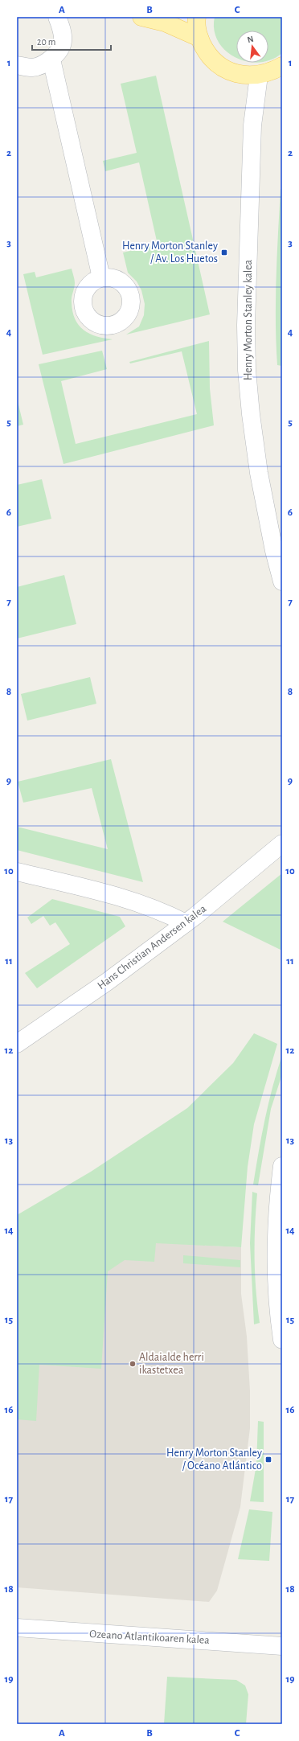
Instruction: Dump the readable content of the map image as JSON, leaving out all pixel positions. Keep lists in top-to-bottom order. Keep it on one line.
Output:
{"streets":{"street":["Henry Morton Stanley kalea","Hans Christian Andersen kalea","Ozeano Atlantikoaren kalea"]},"places":{"transit":["Henry Morton Stanley / Av. Los Huetos","Henry Morton Stanley / Océano Atlántico"],"other":["Aldaialde herri ikastetxea"]},"scale_bar":"20 m","north":"top","grid":{"columns":["A","B","C"],"rows":["1","2","3","4","5","6","7","8","9","10","11","12","13","14","15","16","17","18","19"]}}
